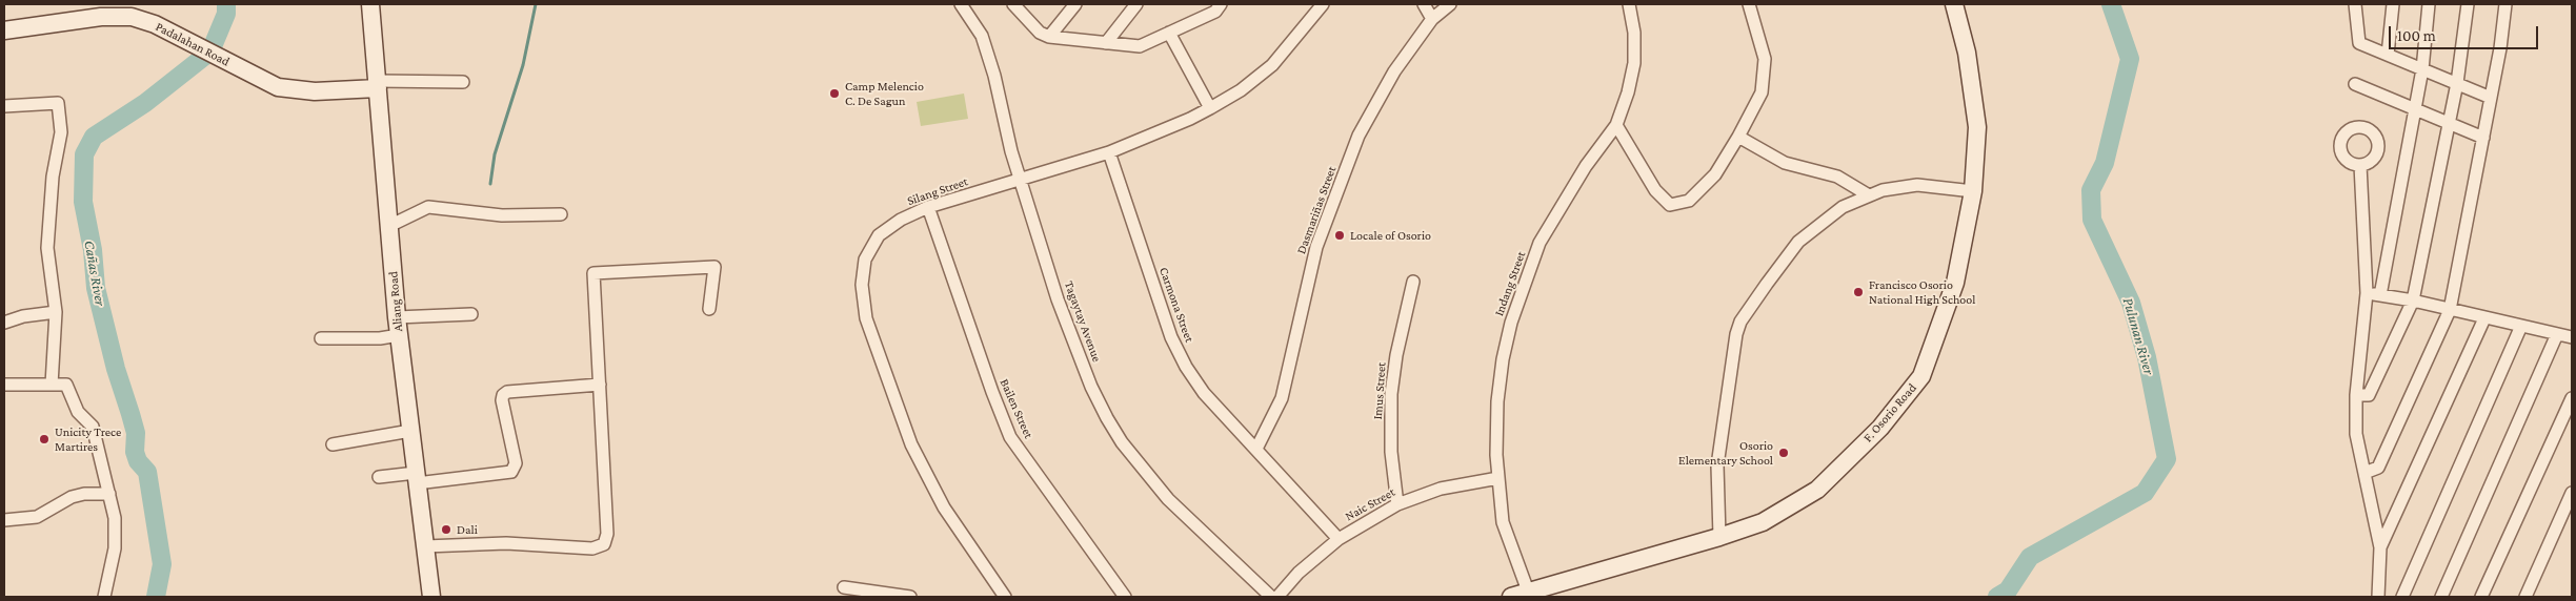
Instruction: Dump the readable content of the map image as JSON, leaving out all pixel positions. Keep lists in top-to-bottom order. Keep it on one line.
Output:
{"streets":{"street":["Padalahan Road","Silang Street","Dasmariñas Street","Indang Street","Aliang Road","Carmona Street","Tagaytay Avenue","Imus Street","Bailen Street","F. Osorio Road","Naic Street"]},"crossings":[["Padalahan Road","Aliang Road"],["Silang Street","Carmona Street"],["Silang Street","Tagaytay Avenue"],["Silang Street","Bailen Street"],["Dasmariñas Street","Carmona Street"],["Indang Street","F. Osorio Road"],["Indang Street","Naic Street"],["Carmona Street","Naic Street"],["Imus Street","Naic Street"]],"water":["Cañas River","Pulunan River"],"places":["Camp Melencio C. De Sagun","Locale of Osorio","Francisco Osorio National High School","Unicity Trece Martires","Osorio Elementary School","Dali"],"scale_bar":"100 m"}
